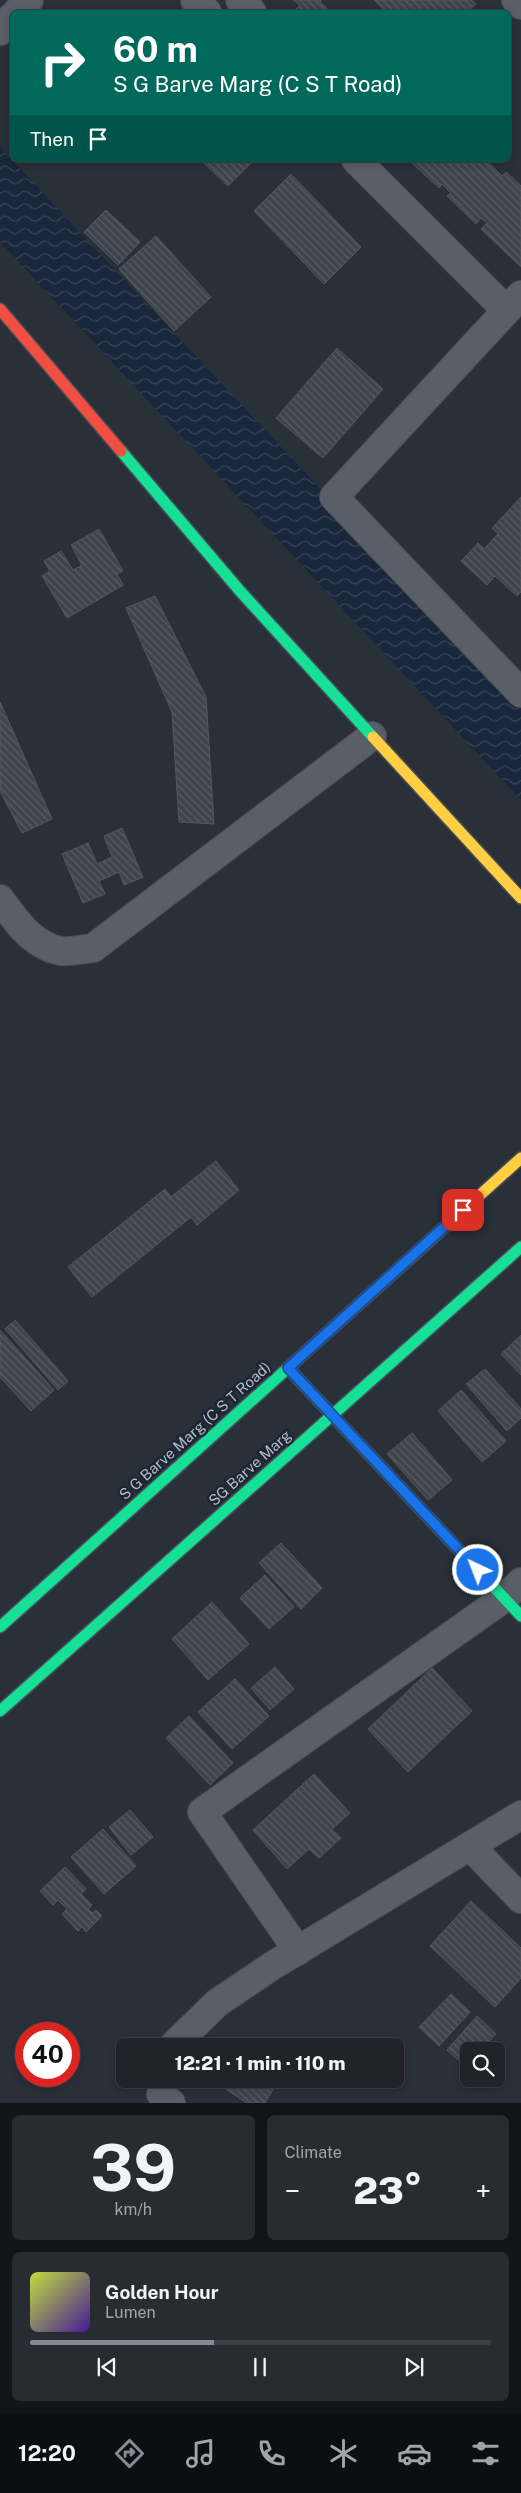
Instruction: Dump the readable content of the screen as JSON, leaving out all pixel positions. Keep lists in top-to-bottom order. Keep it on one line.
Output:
{"streets":{"main road":["S G Barve Marg (C S T Road)","SG Barve Marg"]},"page":{"turn":["60 m","S G Barve Marg (C S T Road)"],"then":"Then","limit":"40","trip":"12:21 · 1 min · 110 m","tile":[["39","km/h"],"Climate"],"heat":["−","23°","+"],"song":["Golden Hour","Lumen"],"tabs":"12:20"}}
